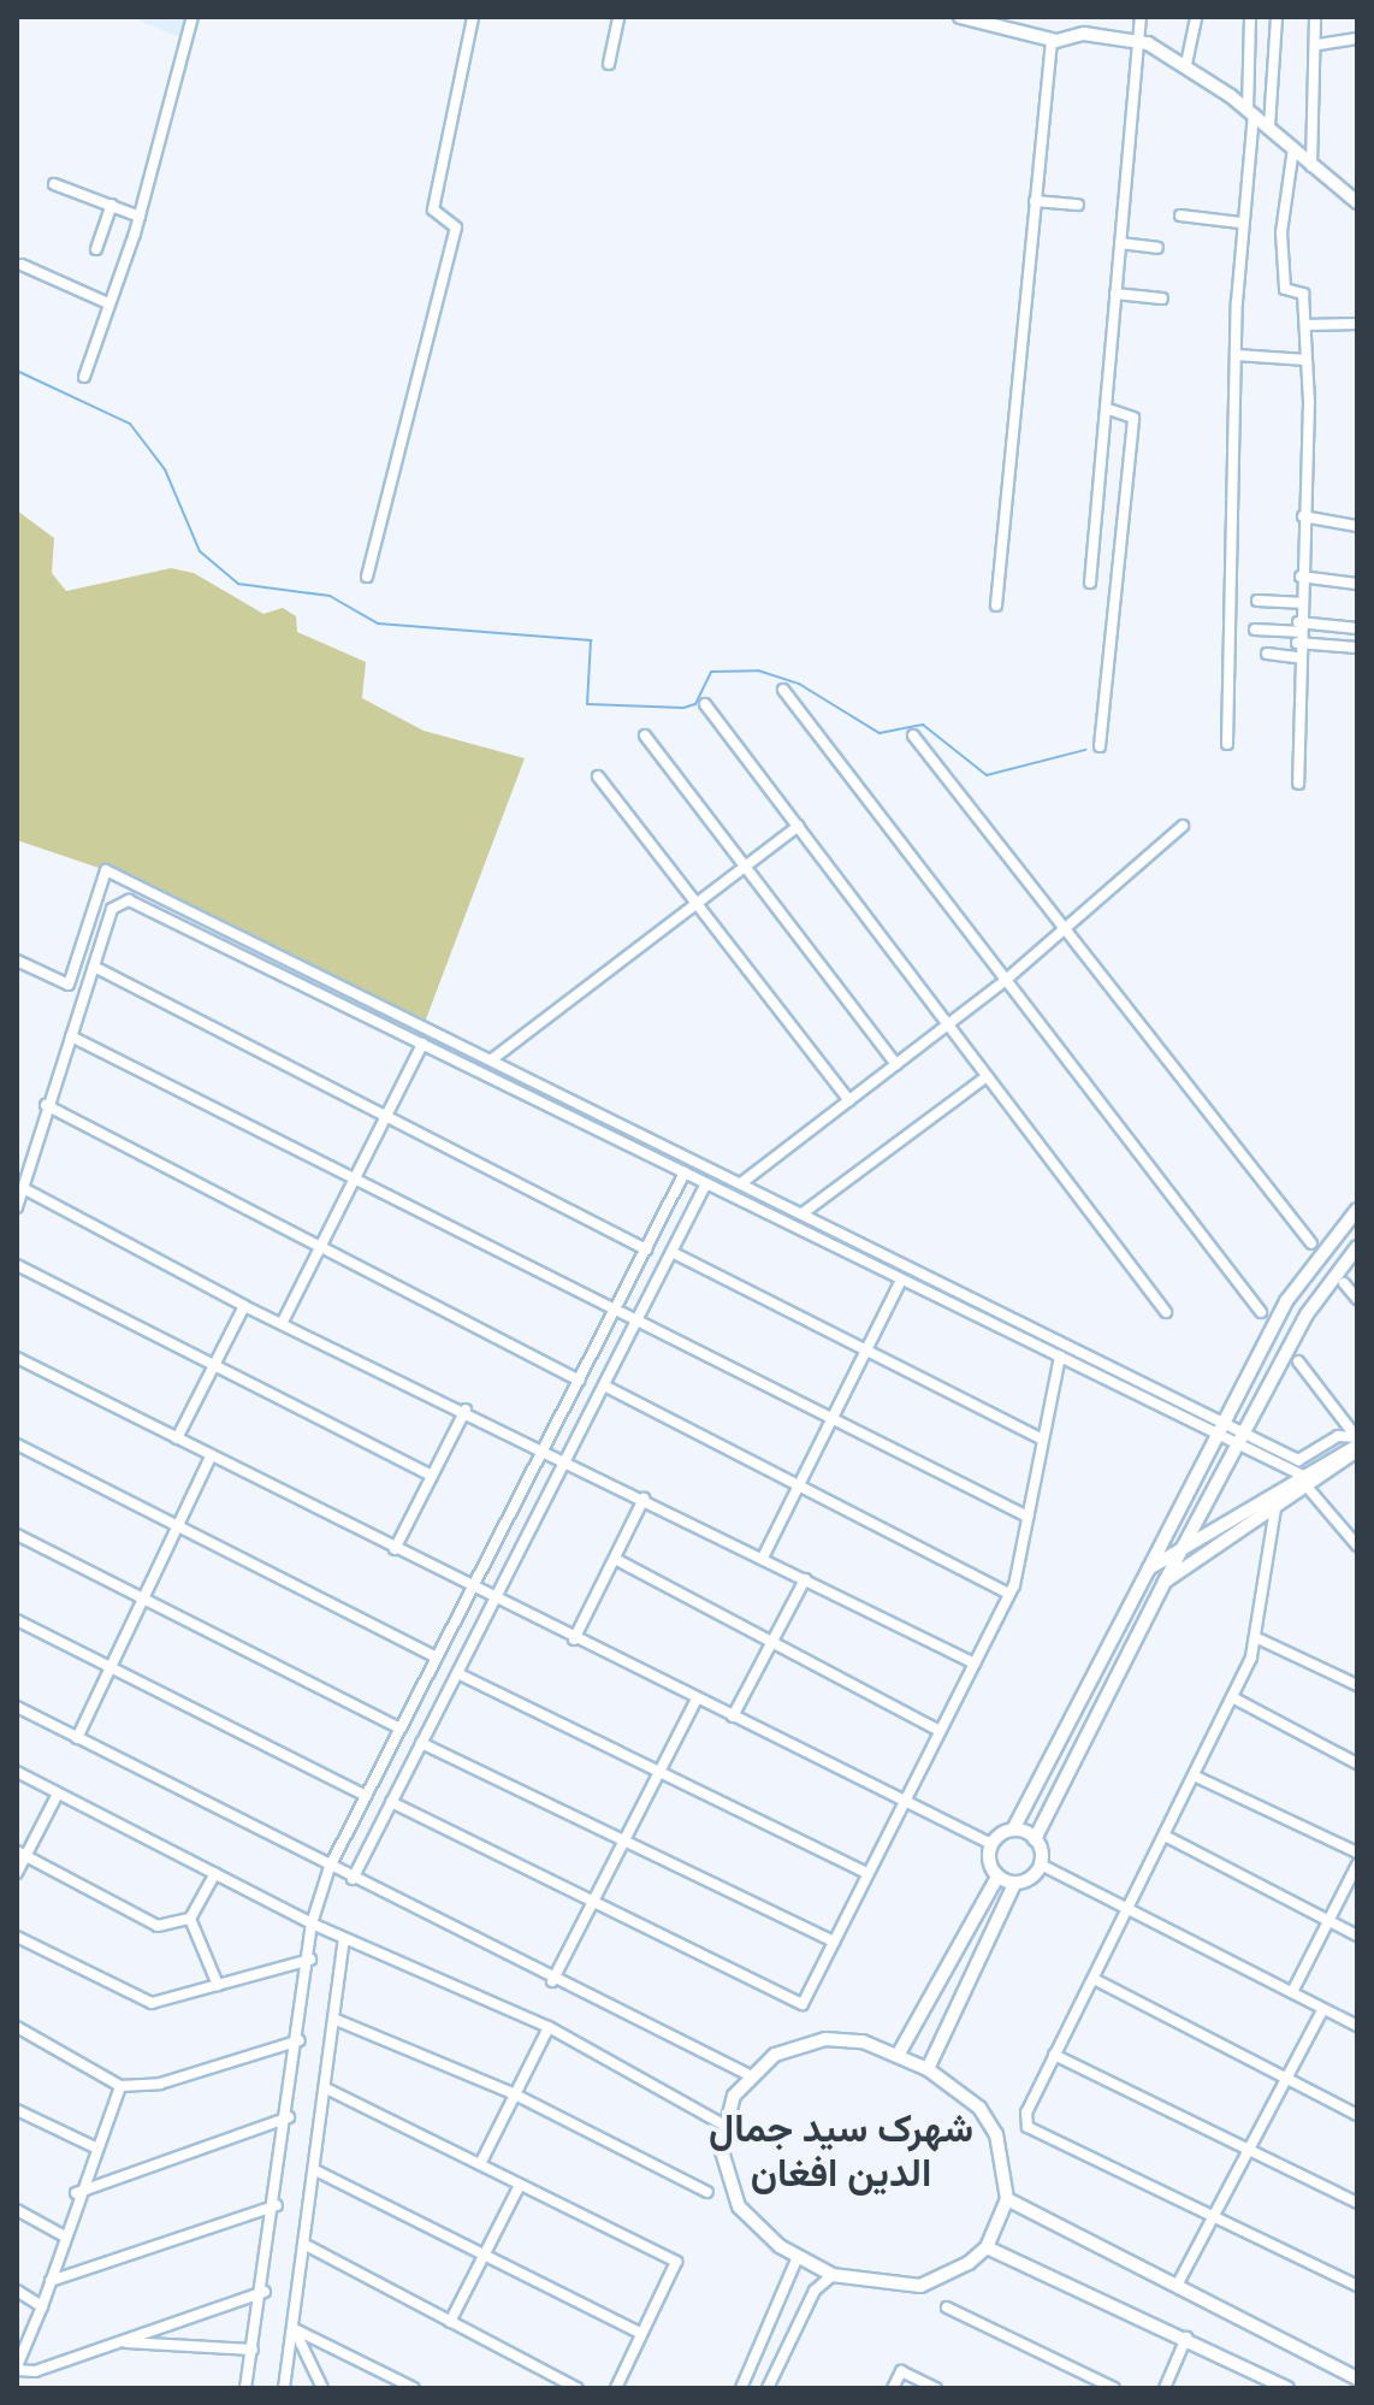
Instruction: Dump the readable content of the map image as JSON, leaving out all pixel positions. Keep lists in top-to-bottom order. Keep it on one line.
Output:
{"districts":["شهرک سید جمال الدین افغان"]}
